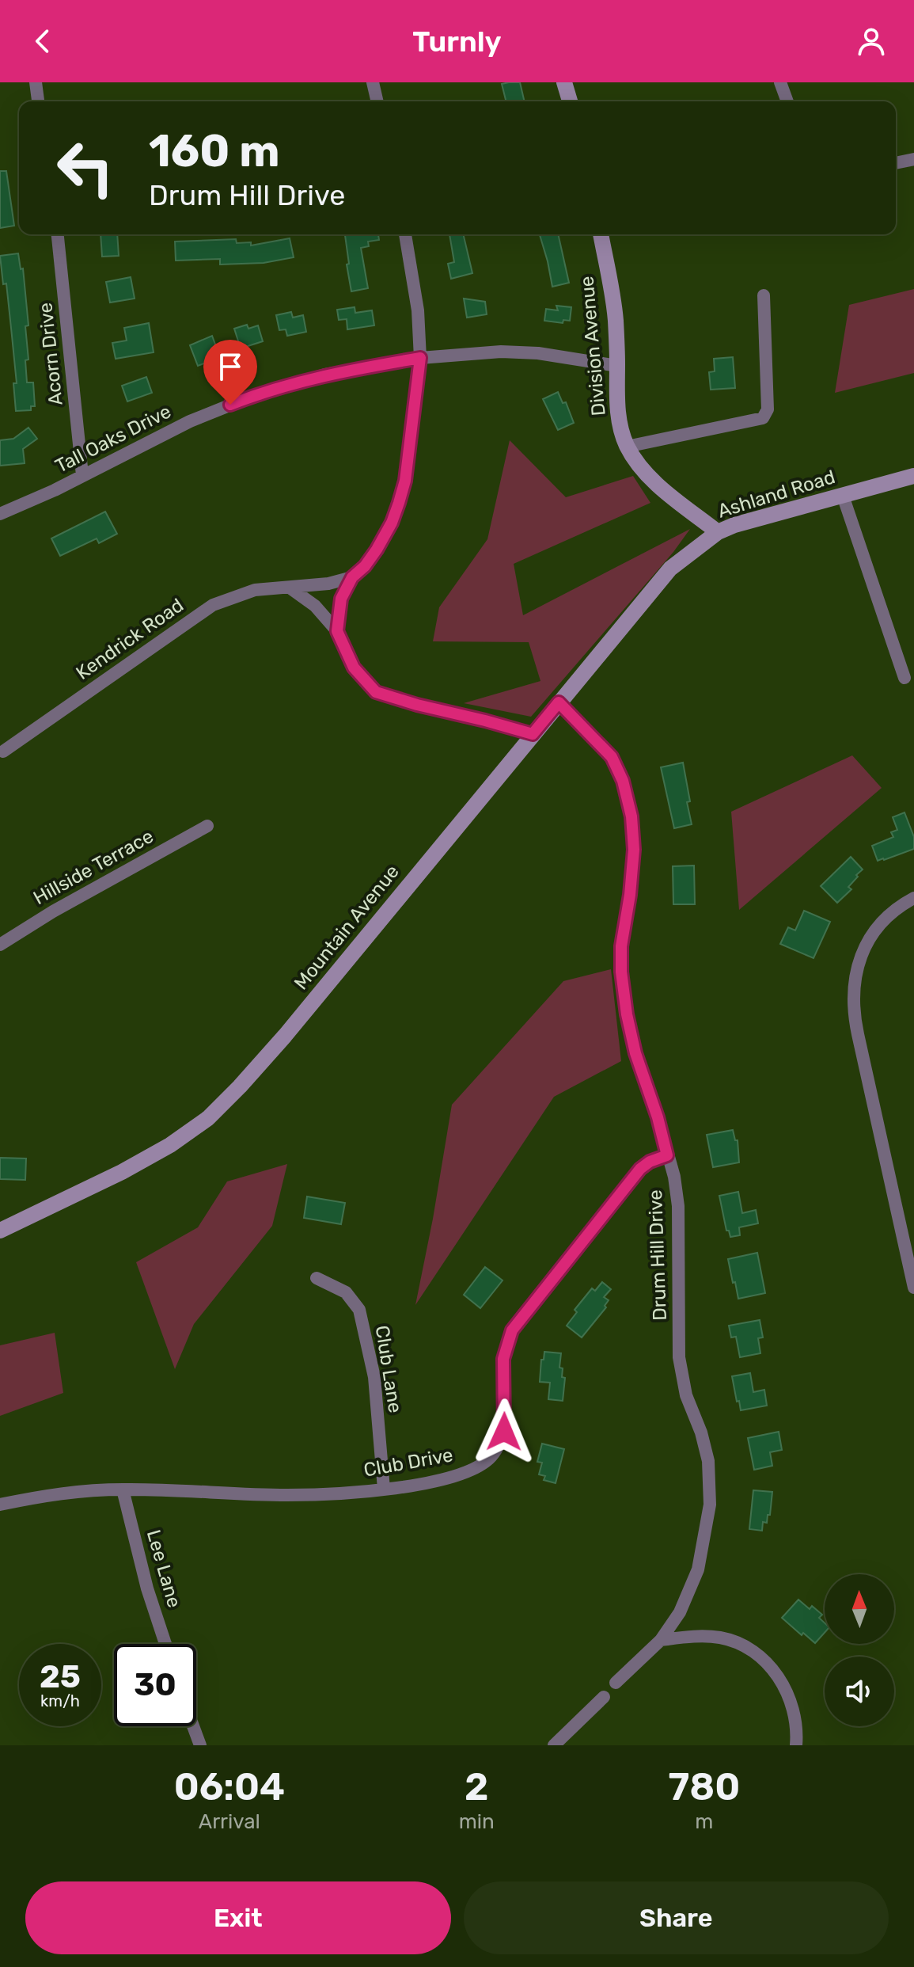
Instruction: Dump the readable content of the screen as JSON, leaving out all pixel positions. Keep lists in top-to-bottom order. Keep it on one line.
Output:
{"streets":{"main road":["Division Avenue","Ashland Road","Mountain Avenue"],"street":["Acorn Drive","Tall Oaks Drive","Kendrick Road","Hillside Terrace","Drum Hill Drive","Club Lane","Club Drive","Lee Lane"]},"crossings":[["Division Avenue","Tall Oaks Drive"],["Division Avenue","Ashland Road"],["Acorn Drive","Tall Oaks Drive"],["Ashland Road","Mountain Avenue"],["Mountain Avenue","Drum Hill Drive"],["Drum Hill Drive","Club Drive"],["Club Lane","Club Drive"],["Club Drive","Lee Lane"]],"north":"top","page":{"header":"Turnly","turn":["160 m","Drum Hill Drive"],"speed":"25 km/h","limit":"30","eta":["06:04","Arrival","2","min","780","m"],"buttons":["Exit","Share"]}}
